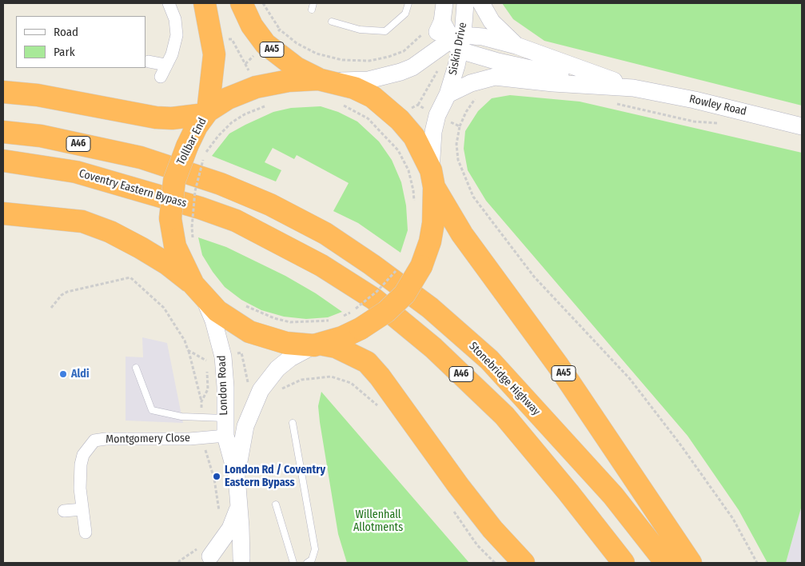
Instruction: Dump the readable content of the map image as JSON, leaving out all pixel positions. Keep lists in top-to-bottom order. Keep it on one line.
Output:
{"streets":{"highway":["A45","Tollbar End","A46","Coventry Eastern Bypass","Stonebridge Highway"],"street":["Siskin Drive","Rowley Road","London Road","Montgomery Close"]},"crossings":[["Siskin Drive","A45"],["Siskin Drive","Tollbar End"],["A45","Tollbar End"],["Tollbar End","London Road"],["London Road","Montgomery Close"]],"parks":["Willenhall Allotments"],"places":["Aldi","London Rd / Coventry Eastern Bypass"],"legend":["Road","Park"]}
